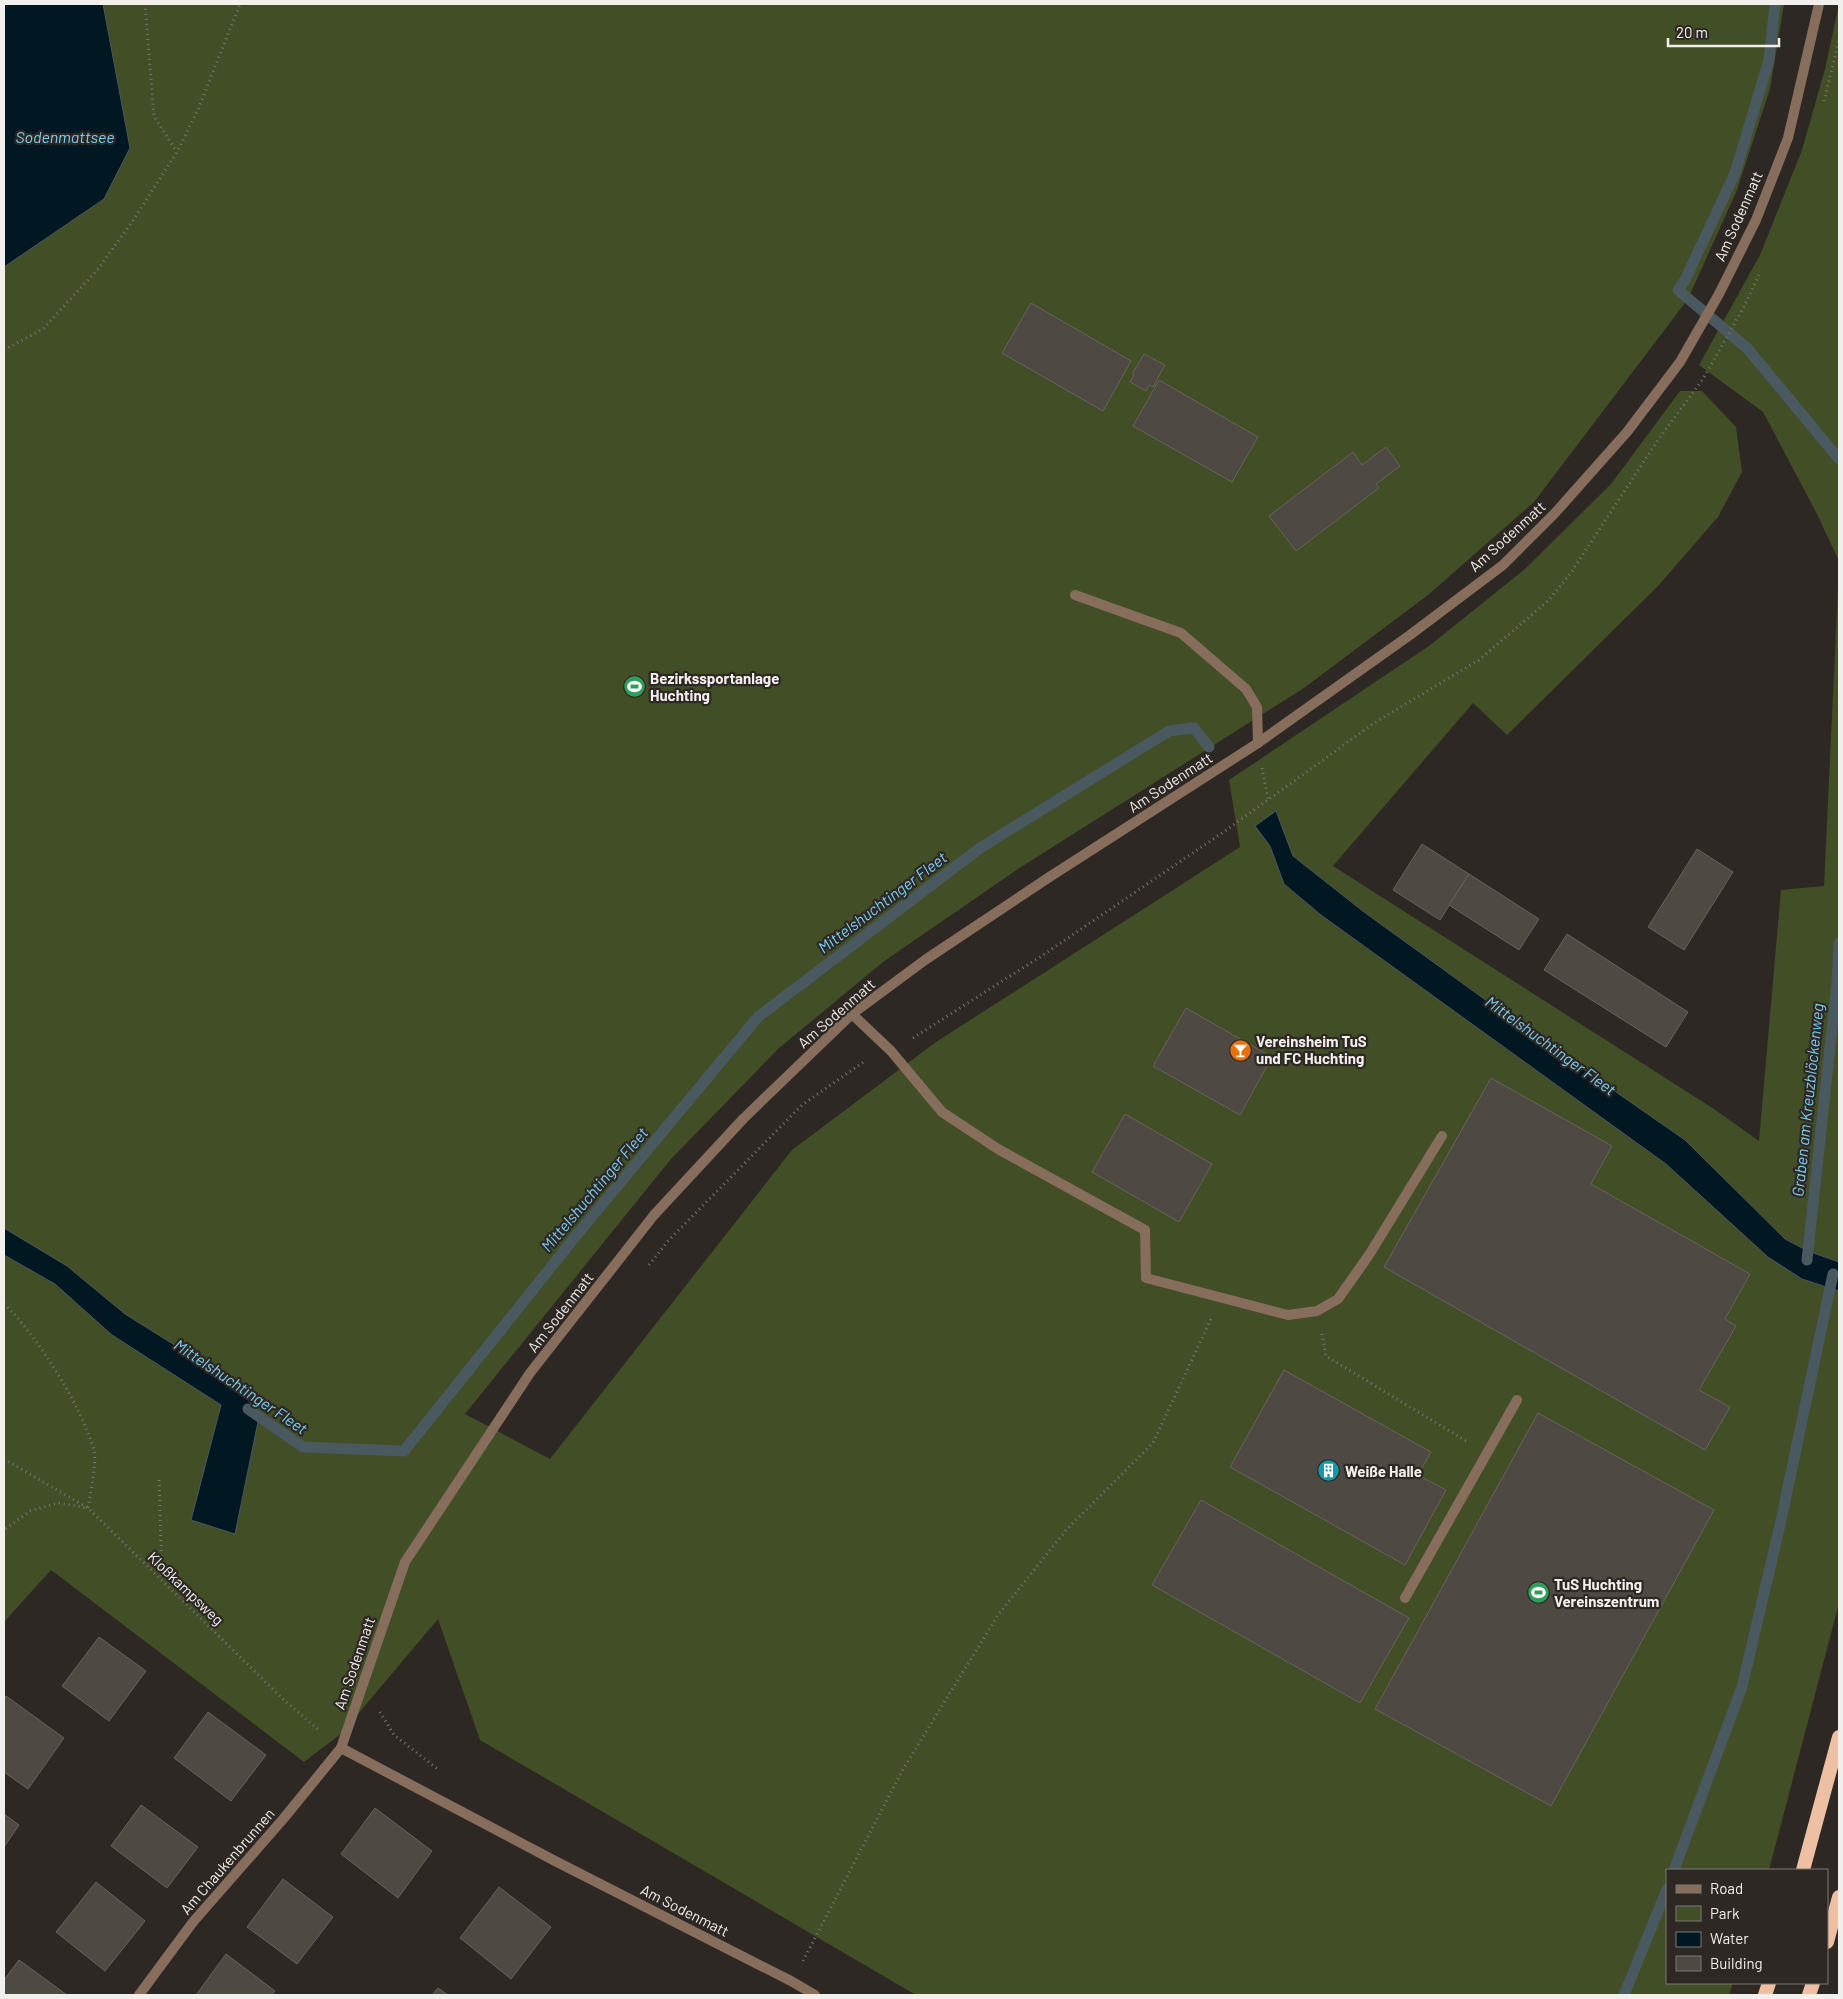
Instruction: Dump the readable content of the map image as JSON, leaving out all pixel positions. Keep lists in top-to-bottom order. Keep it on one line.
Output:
{"streets":{"street":["Am Sodenmatt","Am Chaukenbrunnen"],"path":["Kloßkampsweg"]},"crossings":[["Am Sodenmatt","Kloßkampsweg"],["Am Sodenmatt","Am Chaukenbrunnen"],["Kloßkampsweg","Am Chaukenbrunnen"]],"water":["Sodenmattsee","Mittelshuchtinger Fleet","Graben am Kreuzblöckenweg"],"places":{"sports":["Bezirkssportanlage Huchting","TuS Huchting Vereinszentrum"],"bar":["Vereinsheim TuS und FC Huchting"],"building":["Weiße Halle"]},"legend":["Road","Park","Water","Building"],"scale_bar":"20 m"}
